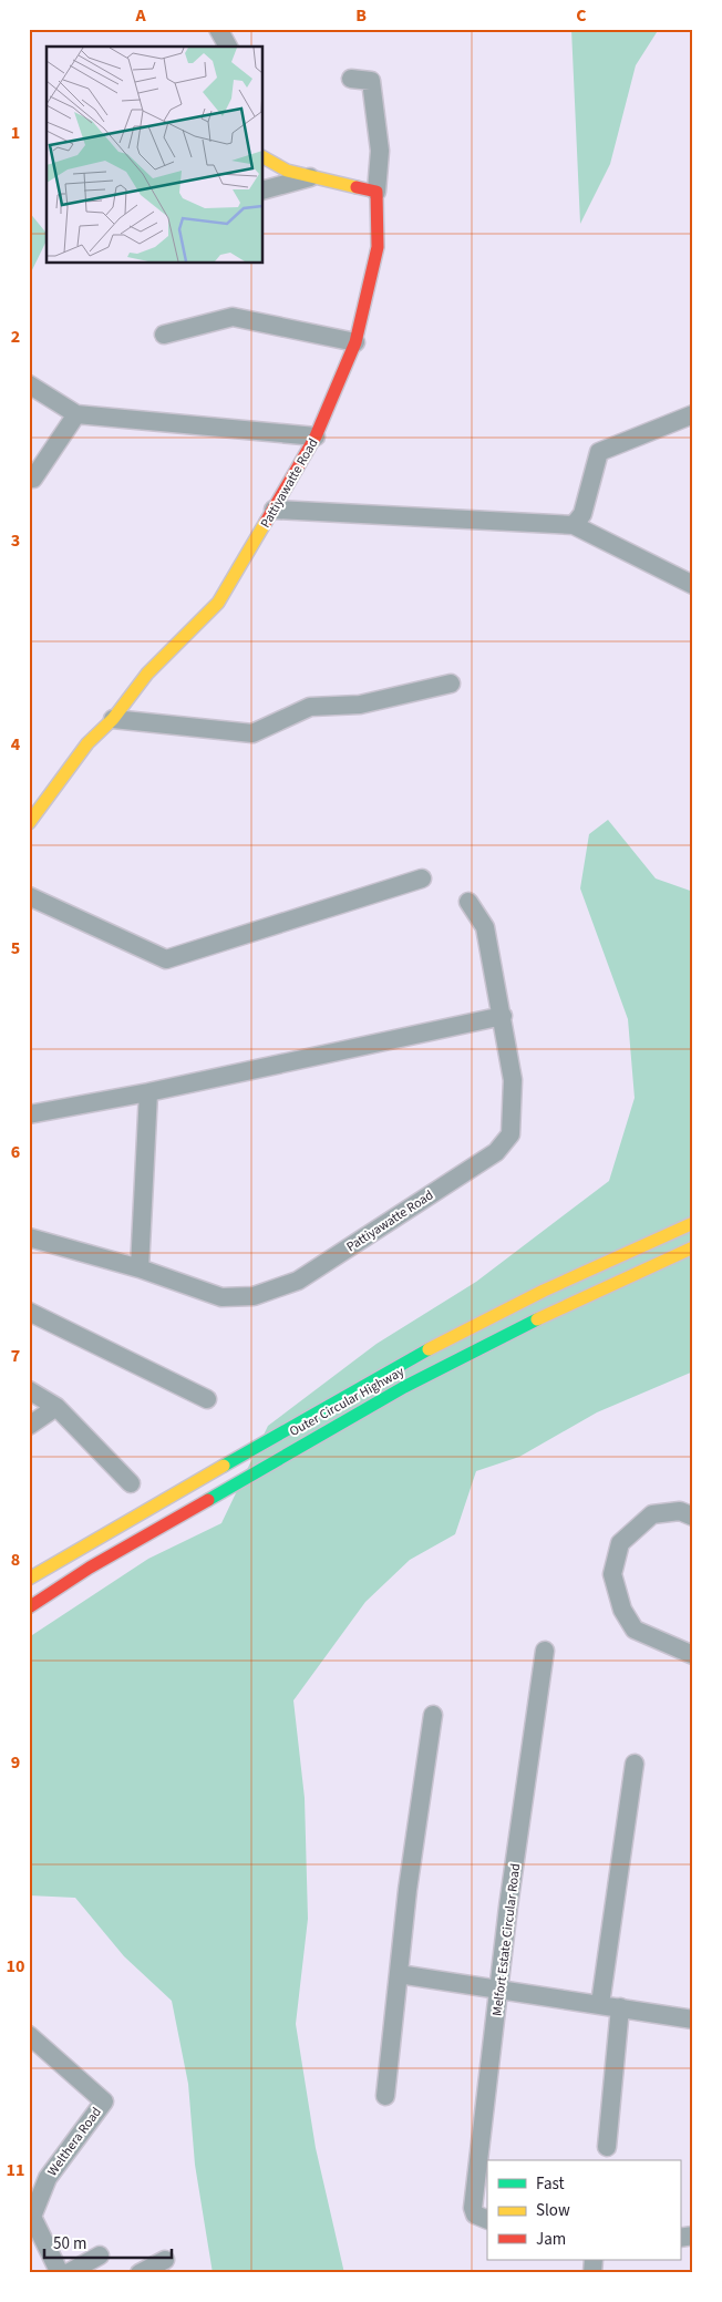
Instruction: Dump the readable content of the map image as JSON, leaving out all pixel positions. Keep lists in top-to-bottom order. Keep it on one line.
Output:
{"streets":{"main road":["Pattiyawatte Road","Outer Circular Highway"],"street":["Melfort Estate Circular Road","Welthera Road"]},"legend":["Fast","Slow","Jam"],"scale_bar":"50 m","grid":{"columns":["A","B","C"],"rows":["1","2","3","4","5","6","7","8","9","10","11"]}}
